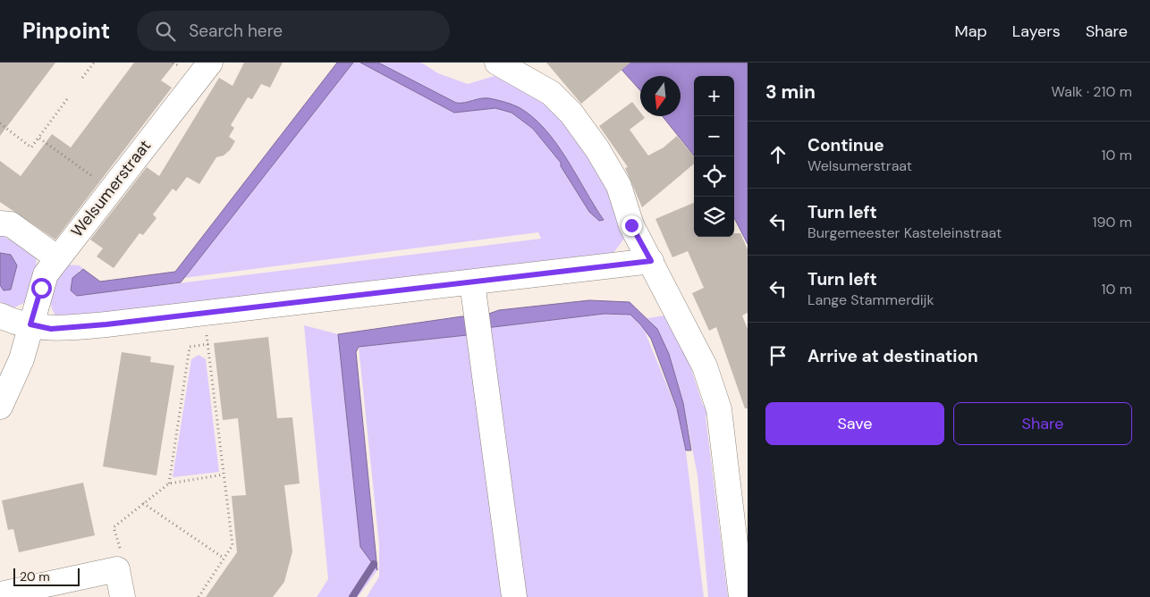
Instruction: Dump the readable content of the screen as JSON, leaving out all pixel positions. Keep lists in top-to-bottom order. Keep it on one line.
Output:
{"streets":{"street":["Welsumerstraat"]},"scale_bar":"20 m","north":"bottom","page":{"header":"Pinpoint","search":"Search here","nav":["Map","Layers","Share"],"heading":["3 min","Walk · 210 m"],"map_buttons":["+","−"],"list":[["Continue","Welsumerstraat","10 m"],["Turn left","Burgemeester Kasteleinstraat","190 m"],["Turn left","Lange Stammerdijk","10 m"],"Arrive at destination"],"buttons":["Save","Share"],"scale":"20 m"}}
